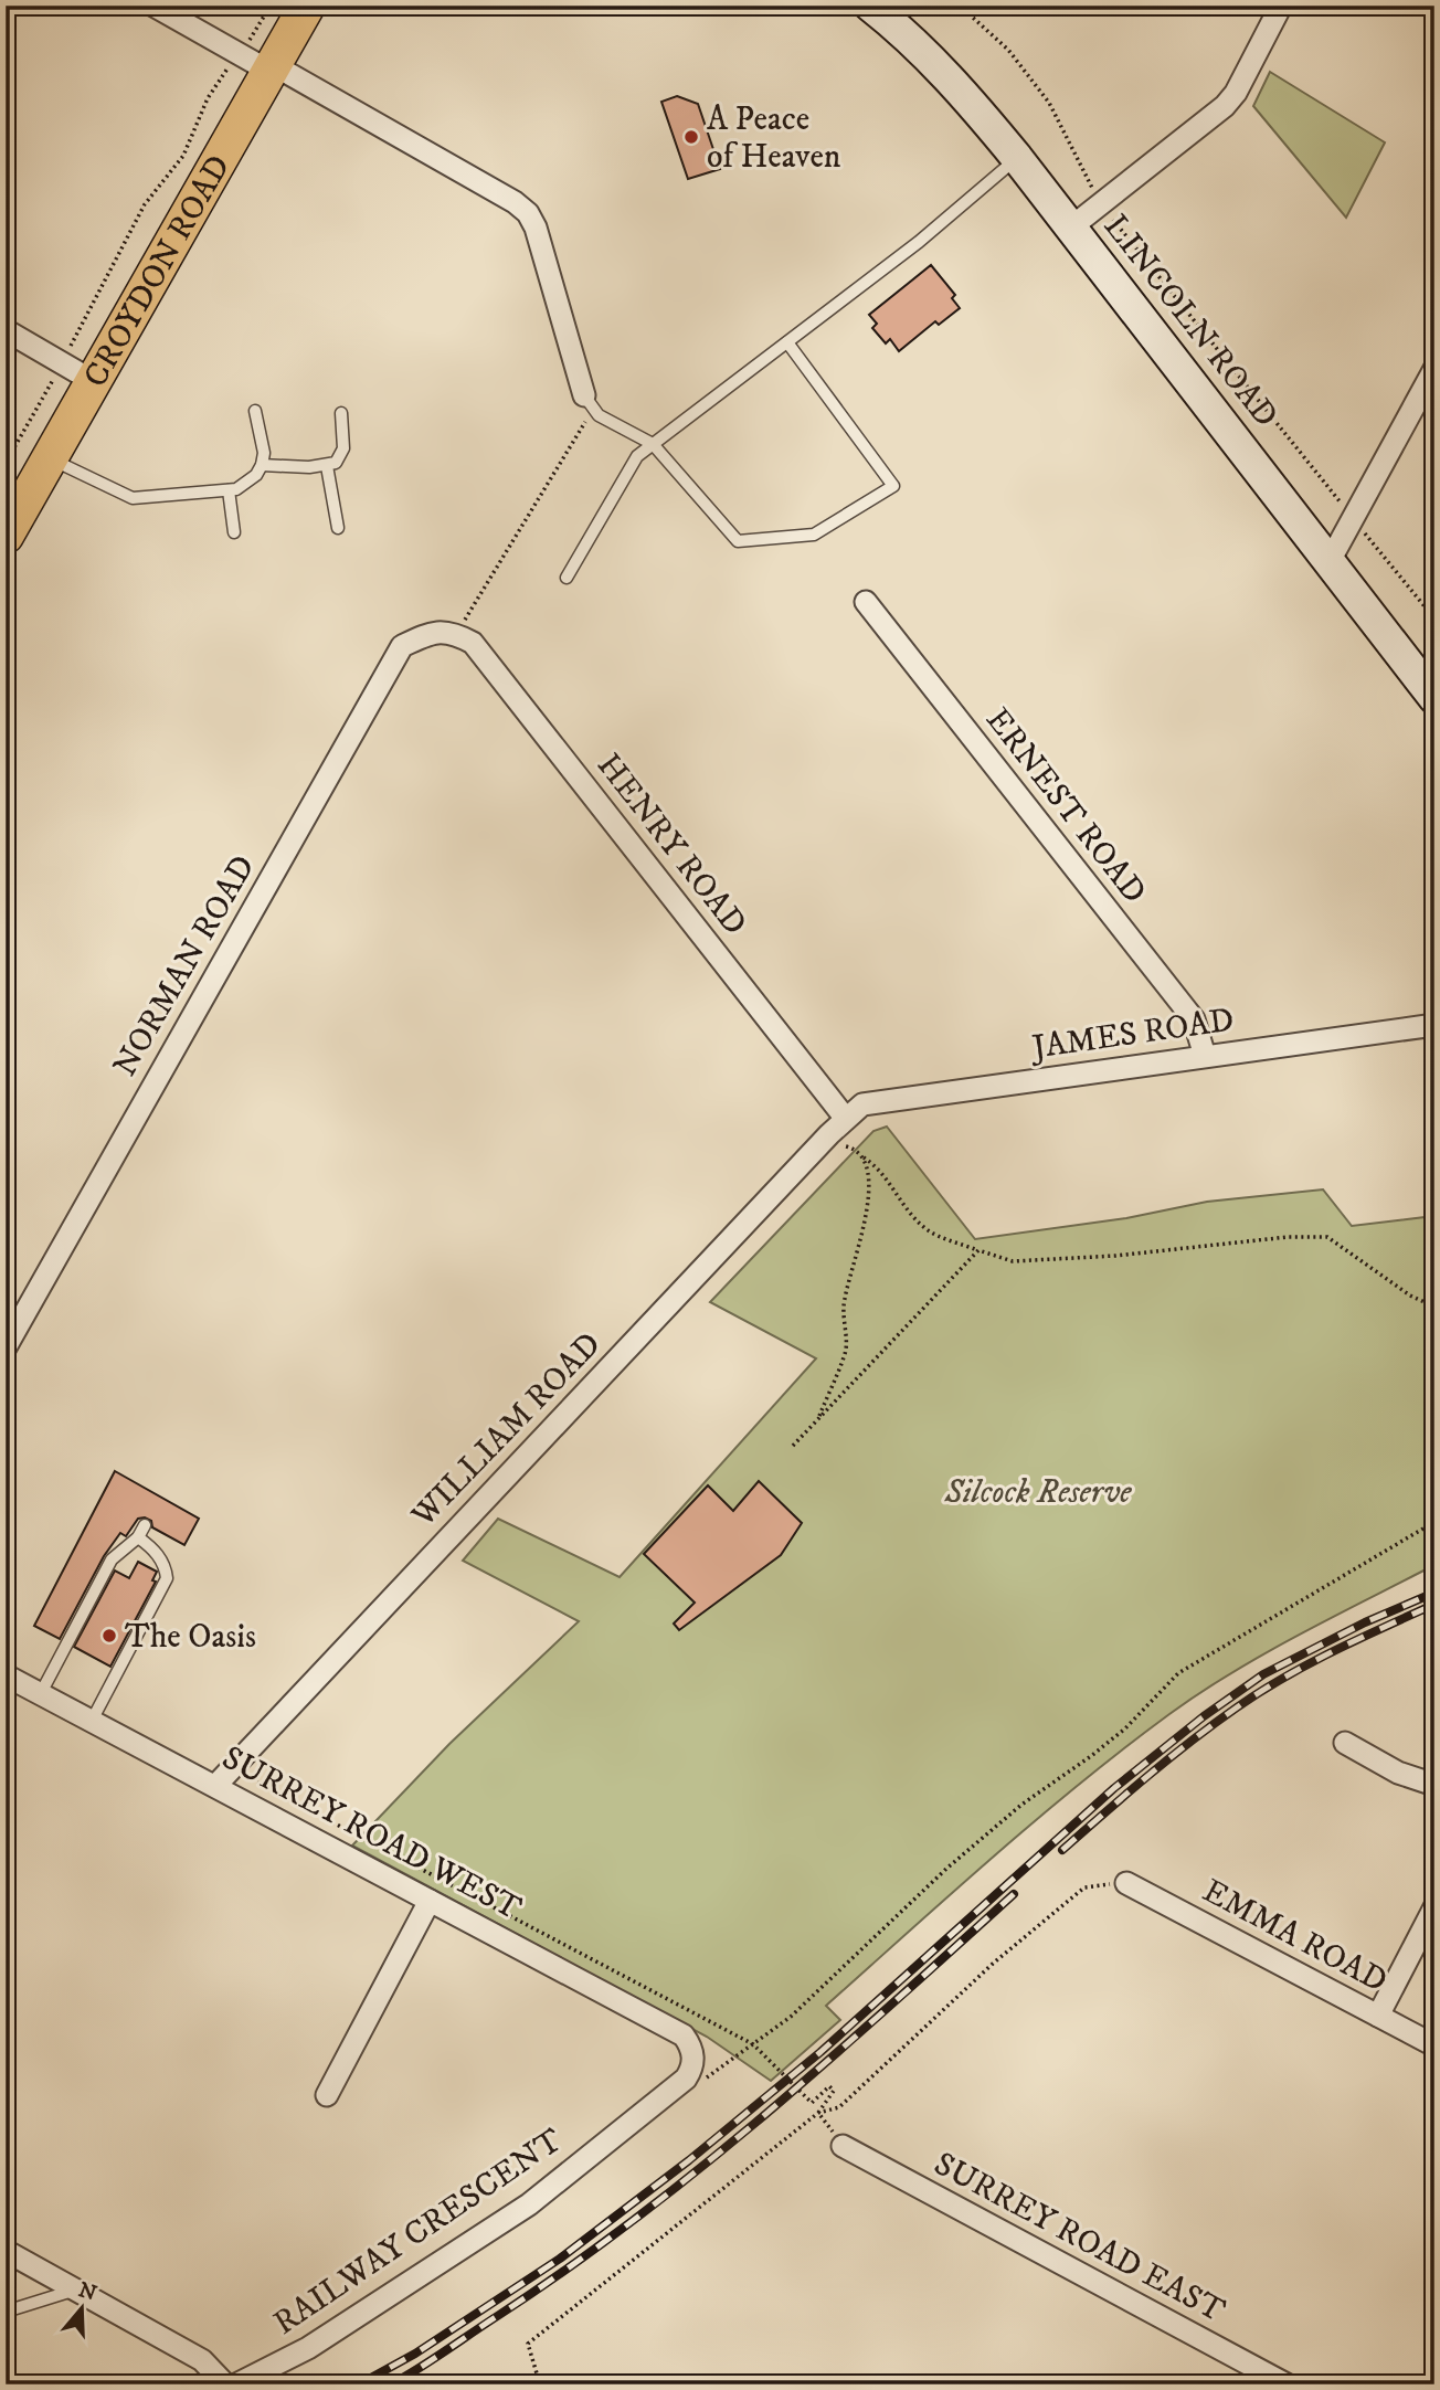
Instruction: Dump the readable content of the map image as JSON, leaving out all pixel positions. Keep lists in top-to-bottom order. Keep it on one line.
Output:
{"streets":{"main road":["CROYDON ROAD","LINCOLN ROAD"],"street":["ERNEST ROAD","HENRY ROAD","NORMAN ROAD","JAMES ROAD","WILLIAM ROAD","SURREY ROAD WEST","EMMA ROAD","RAILWAY CRESCENT","SURREY ROAD EAST"]},"crossings":[["ERNEST ROAD","JAMES ROAD"],["HENRY ROAD","NORMAN ROAD"],["HENRY ROAD","JAMES ROAD"],["HENRY ROAD","WILLIAM ROAD"],["JAMES ROAD","WILLIAM ROAD"],["WILLIAM ROAD","SURREY ROAD WEST"],["SURREY ROAD WEST","RAILWAY CRESCENT"]],"parks":["Silcock Reserve"],"places":["A Peace of Heaven","The Oasis"],"north":"top"}
